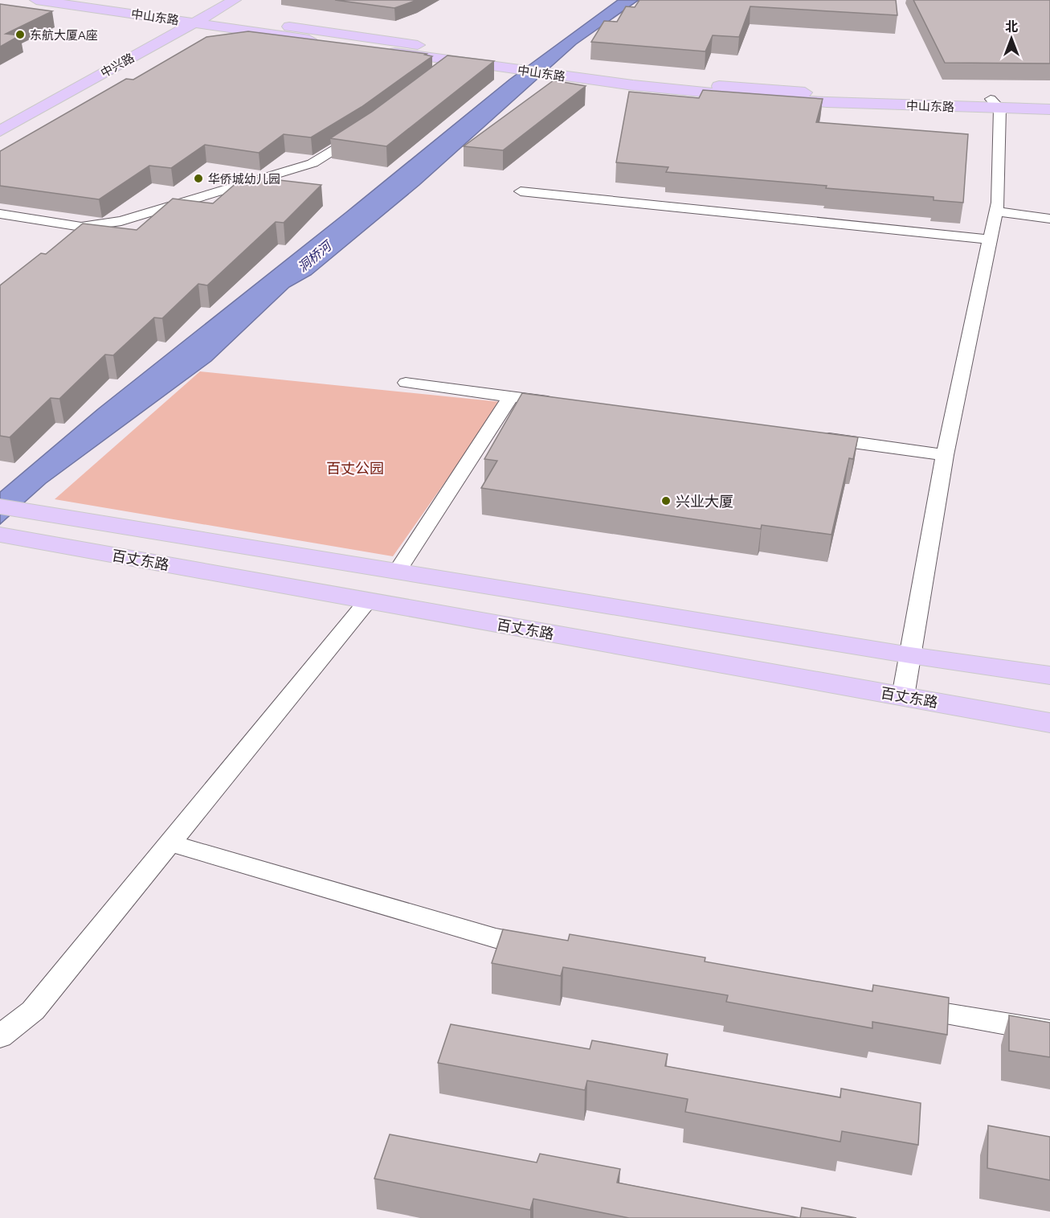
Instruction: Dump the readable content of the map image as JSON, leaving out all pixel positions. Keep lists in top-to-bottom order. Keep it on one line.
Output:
{"streets":{"main road":["中山东路","中兴路","百丈东路"]},"crossings":[["中山东路","中兴路"]],"water":["洞桥河"],"parks":["百丈公园"],"places":["东航大厦A座","华侨城幼儿园","兴业大厦"],"north":"top"}
